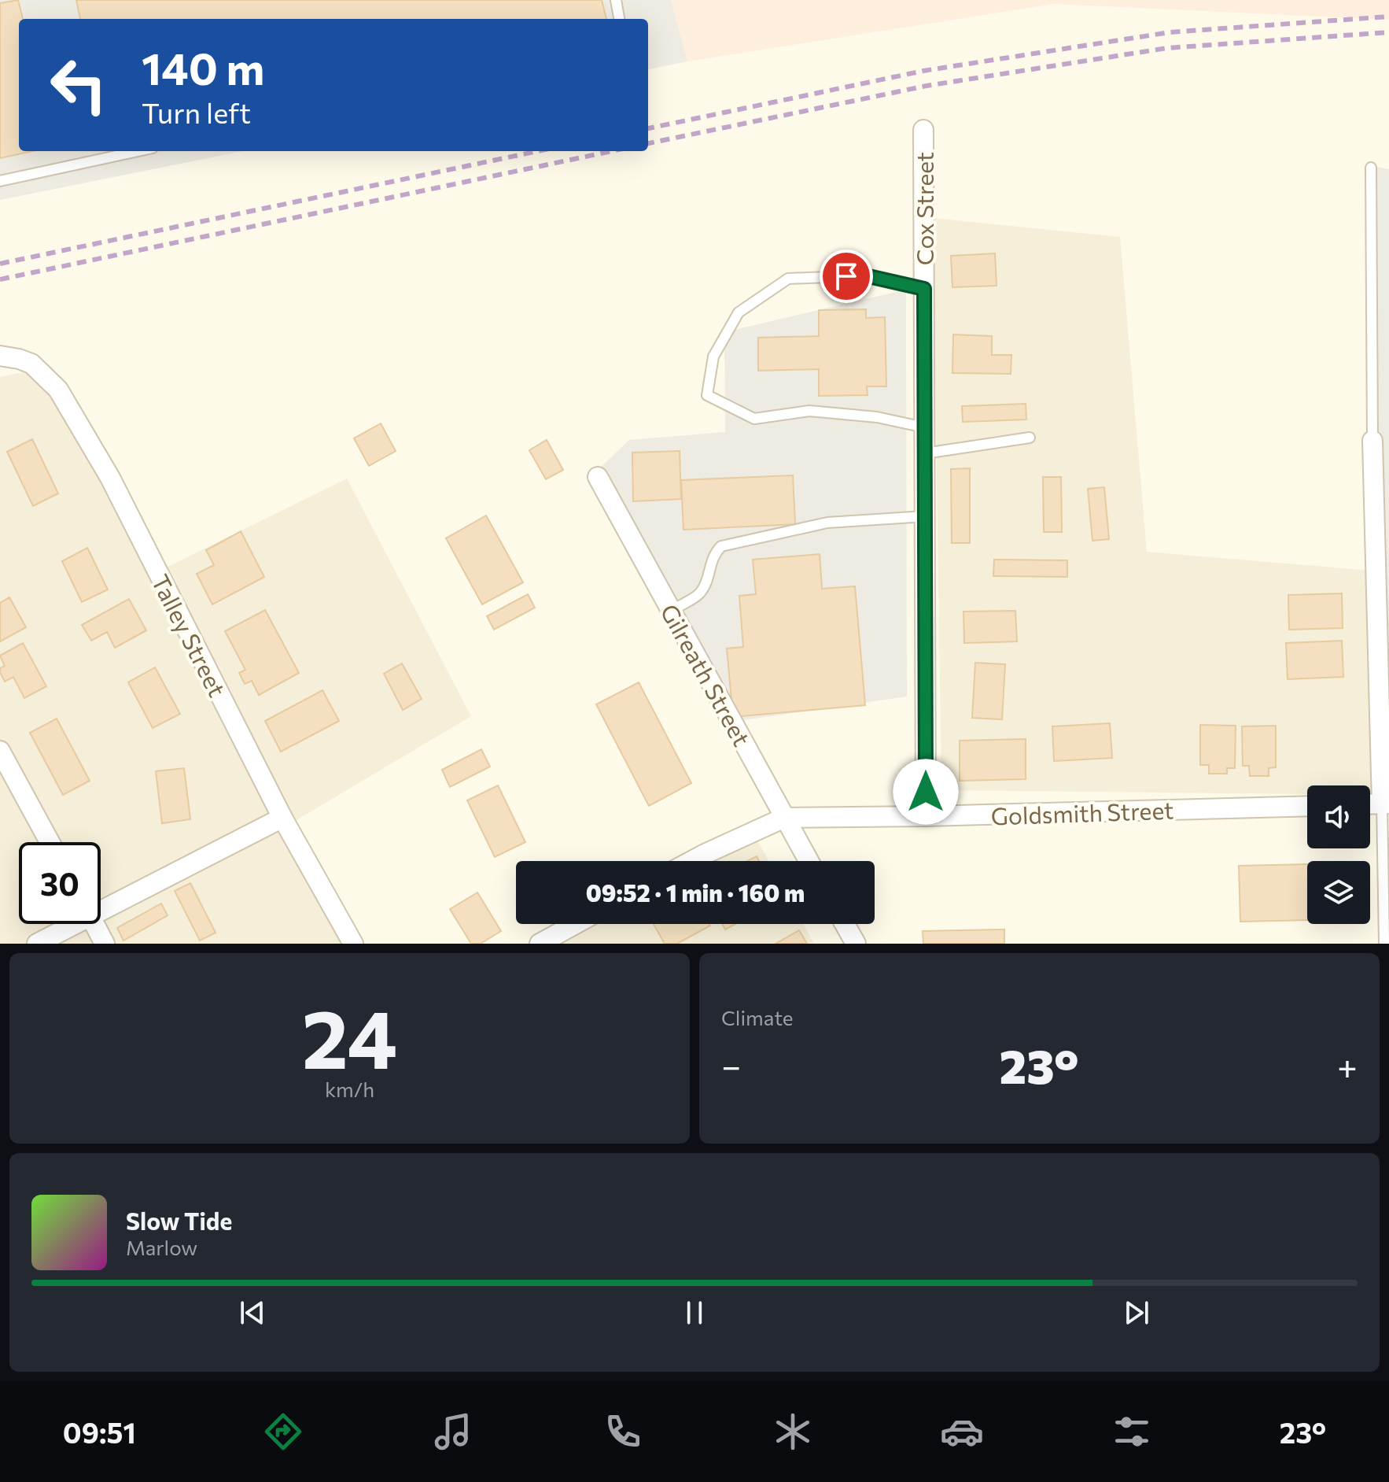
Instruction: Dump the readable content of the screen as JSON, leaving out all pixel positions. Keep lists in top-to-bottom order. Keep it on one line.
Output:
{"streets":{"street":["Cox Street","Talley Street","Gilreath Street","Goldsmith Street"]},"crossings":[["Cox Street","Goldsmith Street"],["Gilreath Street","Goldsmith Street"]],"page":{"turn":["140 m","Turn left"],"limit":"30","trip":"09:52 · 1 min · 160 m","tile":[["24","km/h"],"Climate"],"heat":["−","23°","+"],"song":["Slow Tide","Marlow"],"tabs":["09:51","23°"]}}
